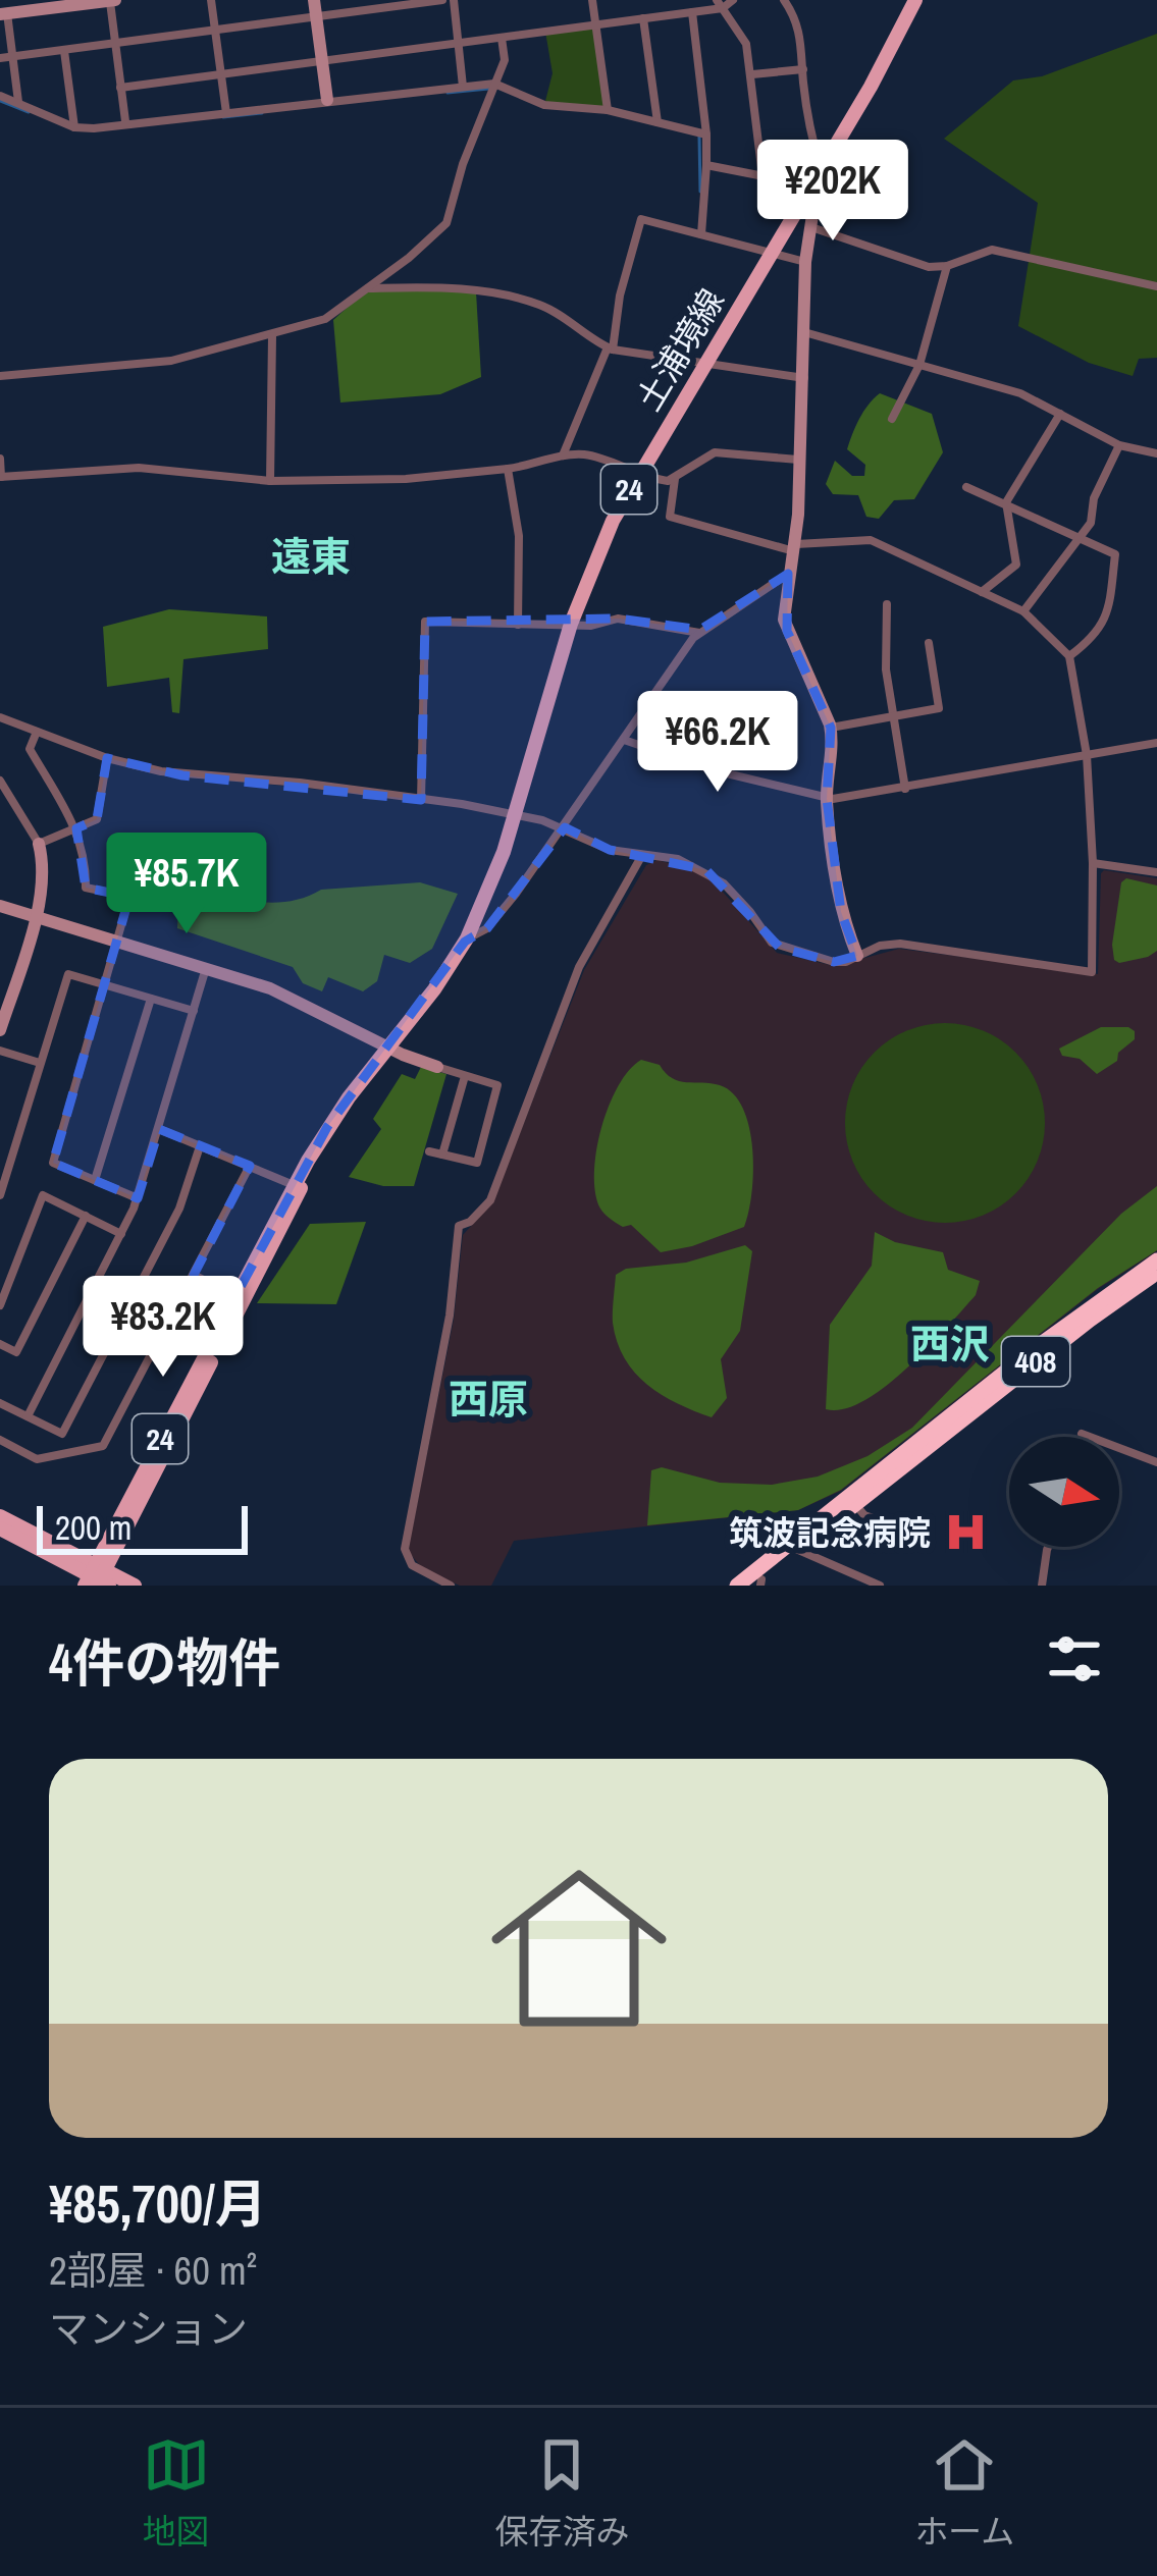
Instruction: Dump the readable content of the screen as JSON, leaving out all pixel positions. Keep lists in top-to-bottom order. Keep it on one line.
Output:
{"streets":{"highway":["408"],"main road":["土浦境線","24"]},"crossings":[["土浦境線","24"]],"districts":["遠東","西沢","西原"],"places":{"hospital":["筑波記念病院"]},"scale_bar":"200 m","north":"right","page":{"price":["¥202K","¥66.2K","¥85.7K","¥83.2K"],"scale":"200 m","heading":"4件の物件","list":[{"name":"¥85,700/月","note":"2部屋 · 60 m² · マンション"}],"tabs":["地図","保存済み","ホーム"]}}
